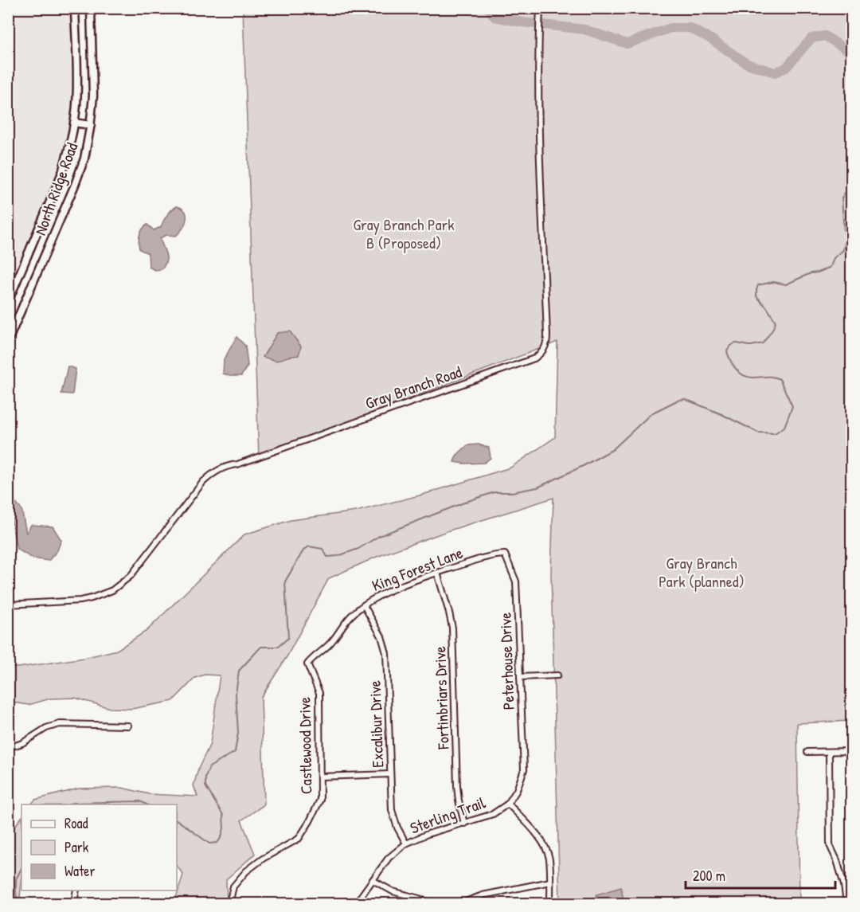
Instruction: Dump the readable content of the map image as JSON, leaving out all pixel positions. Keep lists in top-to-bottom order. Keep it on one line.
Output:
{"streets":{"main road":["North Ridge Road"],"street":["Gray Branch Road","King Forest Lane","Peterhouse Drive","Fortinbriars Drive","Excalibur Drive","Castlewood Drive","Sterling Trail"]},"crossings":[["King Forest Lane","Peterhouse Drive"],["King Forest Lane","Fortinbriars Drive"],["King Forest Lane","Excalibur Drive"],["King Forest Lane","Castlewood Drive"],["Peterhouse Drive","Sterling Trail"],["Fortinbriars Drive","Sterling Trail"],["Excalibur Drive","Sterling Trail"]],"parks":["Gray Branch Park B (Proposed)","Gray Branch Park (planned)"],"legend":["Road","Park","Water"],"scale_bar":"200 m"}
